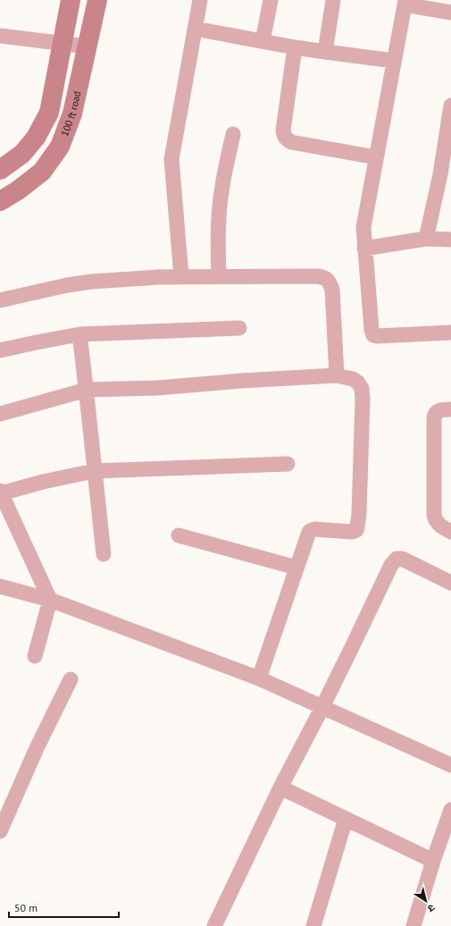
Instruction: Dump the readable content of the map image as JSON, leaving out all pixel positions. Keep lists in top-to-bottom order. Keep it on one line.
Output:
{"streets":{"main road":["100 ft road"]},"scale_bar":"50 m","north":"bottom right"}
